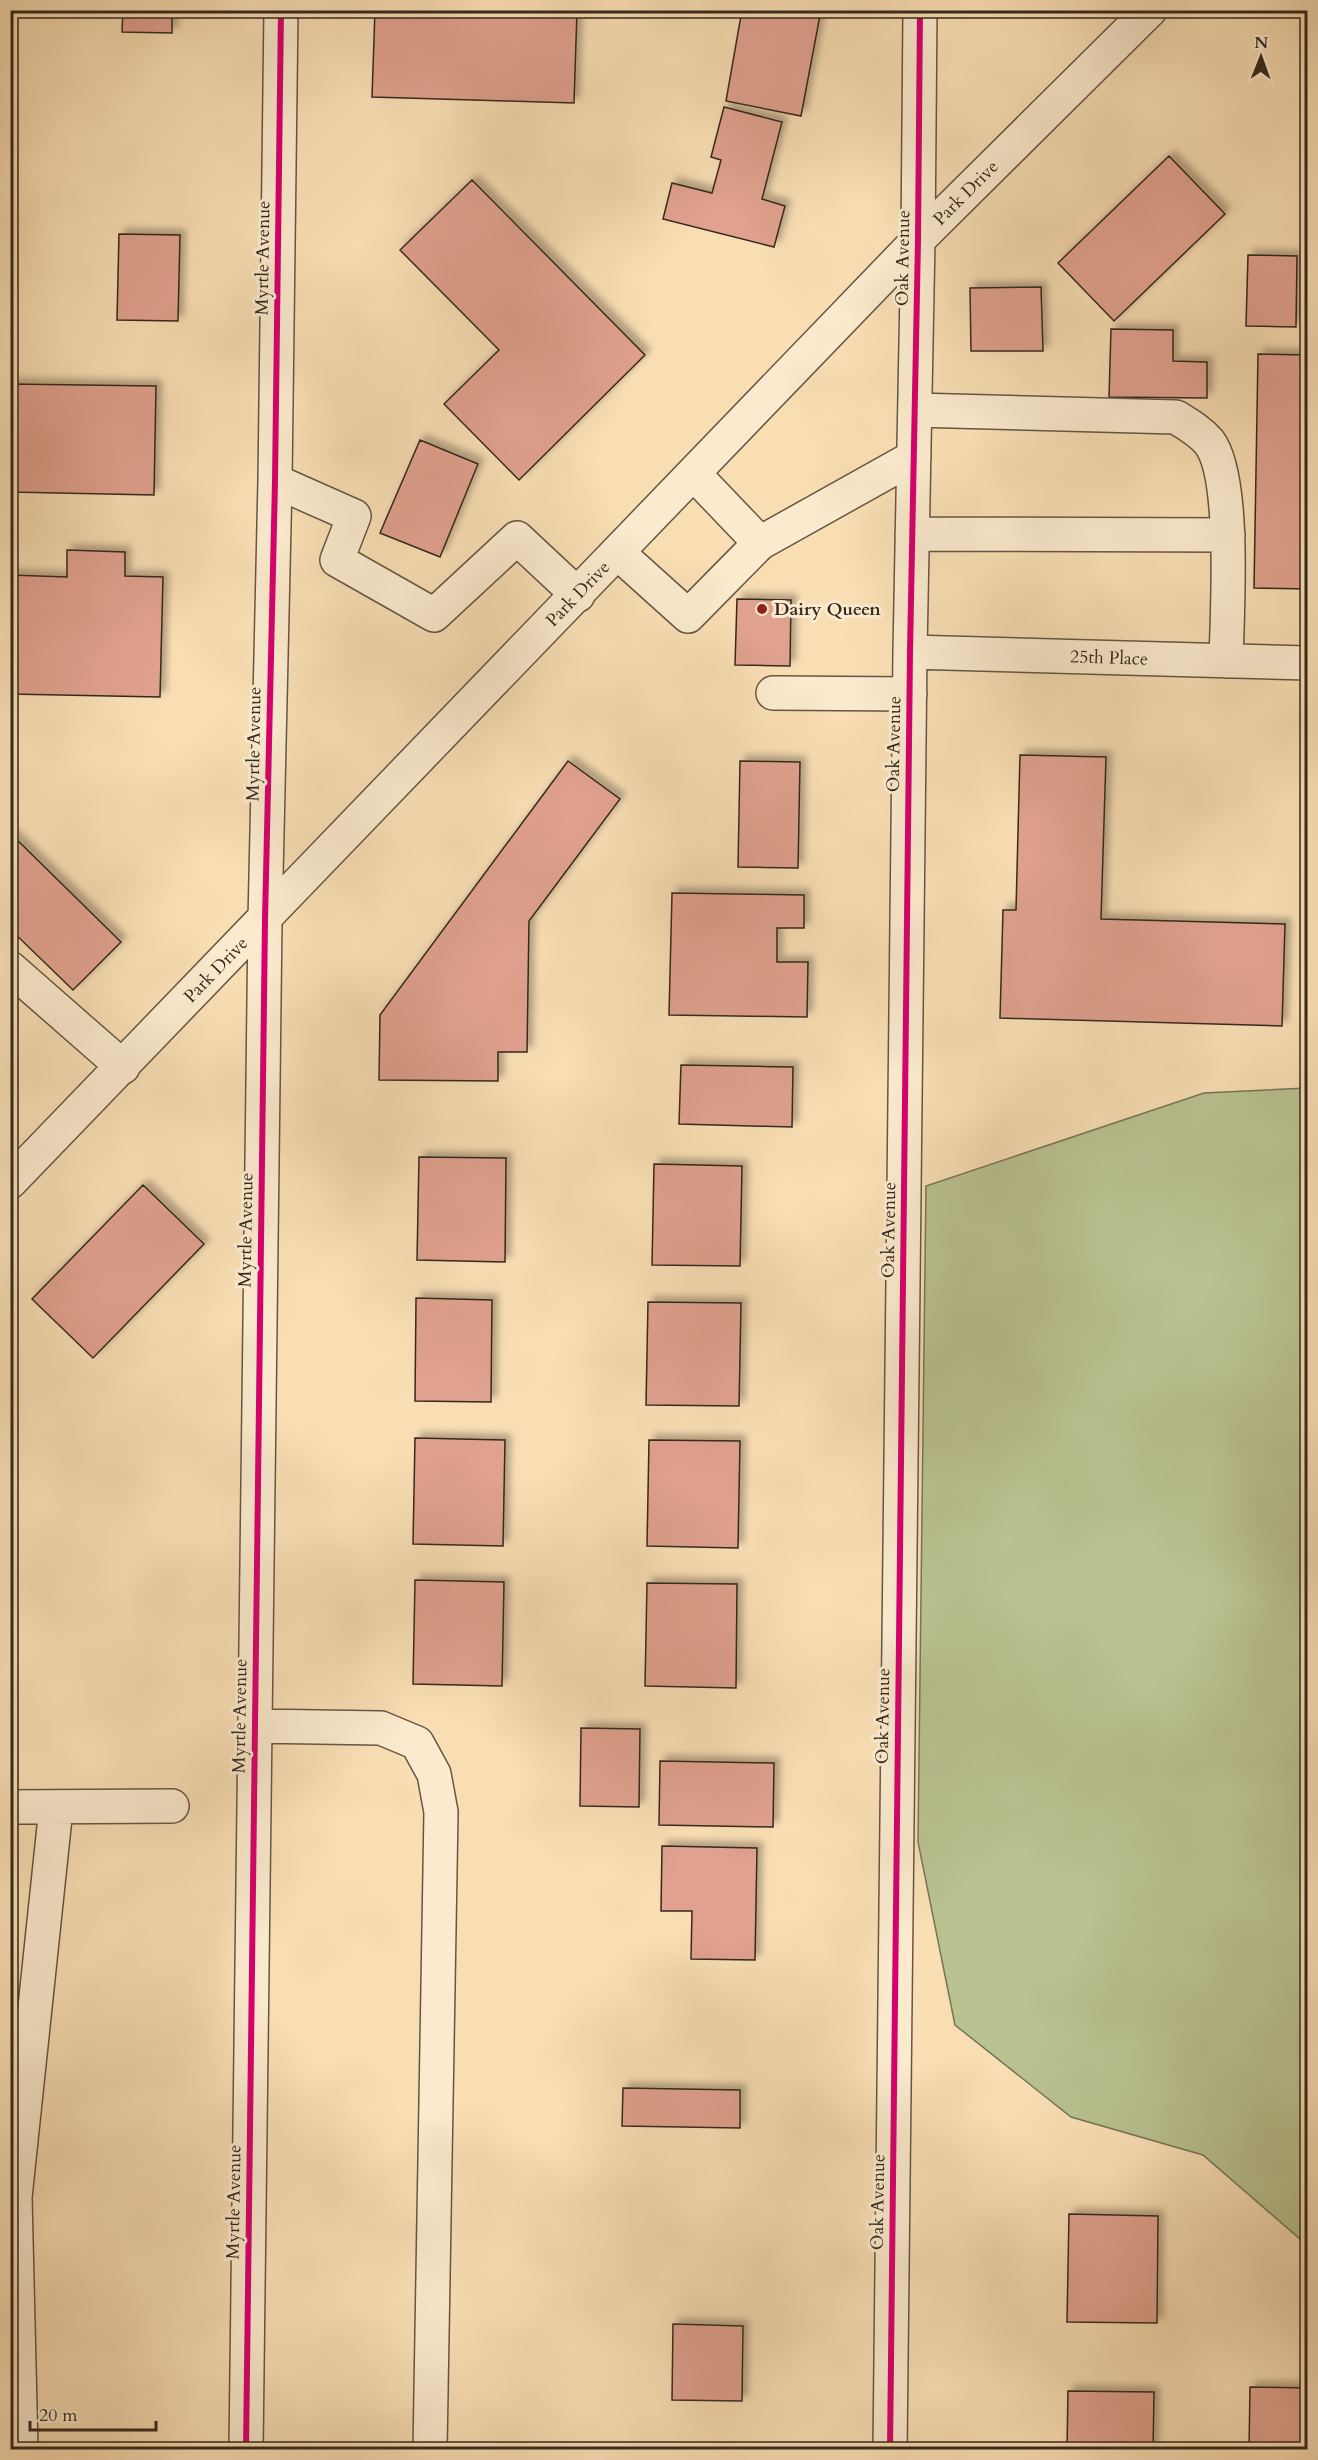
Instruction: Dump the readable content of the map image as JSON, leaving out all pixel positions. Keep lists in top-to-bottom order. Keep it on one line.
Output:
{"streets":{"street":["Park Drive","Myrtle Avenue","Oak Avenue","25th Place"]},"crossings":[["Park Drive","Myrtle Avenue"],["Park Drive","Oak Avenue"],["Oak Avenue","25th Place"]],"places":["Dairy Queen"],"scale_bar":"20 m","north":"top"}
